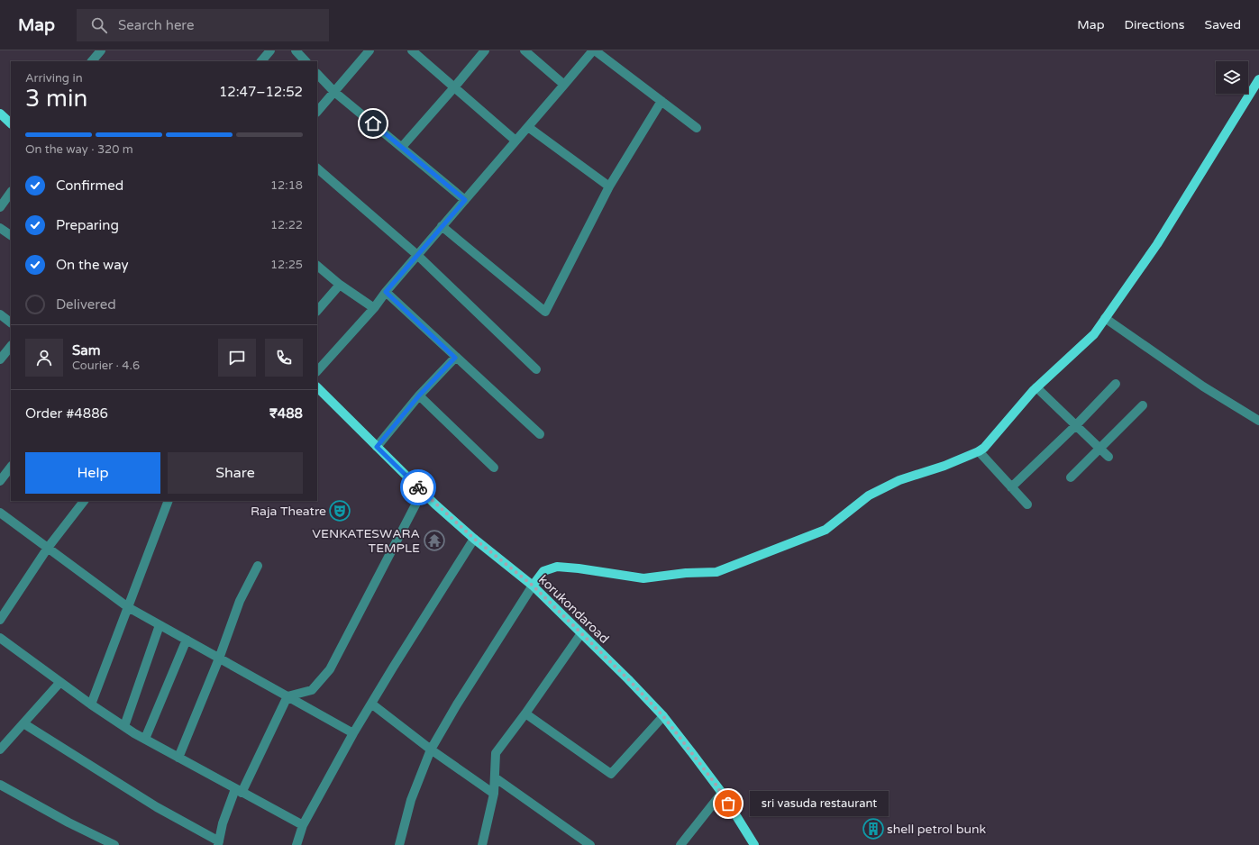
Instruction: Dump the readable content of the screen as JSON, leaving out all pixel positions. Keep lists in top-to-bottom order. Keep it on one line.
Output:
{"streets":{"main road":["korukondaroad"]},"places":{"theatre":["Raja Theatre"],"temple":["VENKATESWARA TEMPLE"],"other":["sri vasuda restaurant"],"building":["shell petrol bunk"]},"page":{"header":"Map","search":"Search here","nav":["Map","Directions","Saved"],"heading":["3 min","Arriving in","12:47–12:52"],"panel":["Sam","Courier · 4.6","Order #4886","₹488"],"bar":"On the way · 320 m","list":[["Confirmed","12:18"],["Preparing","12:22"],["On the way","12:25"],"Delivered"],"buttons":["Help","Share"],"bubble":"sri vasuda restaurant"}}
